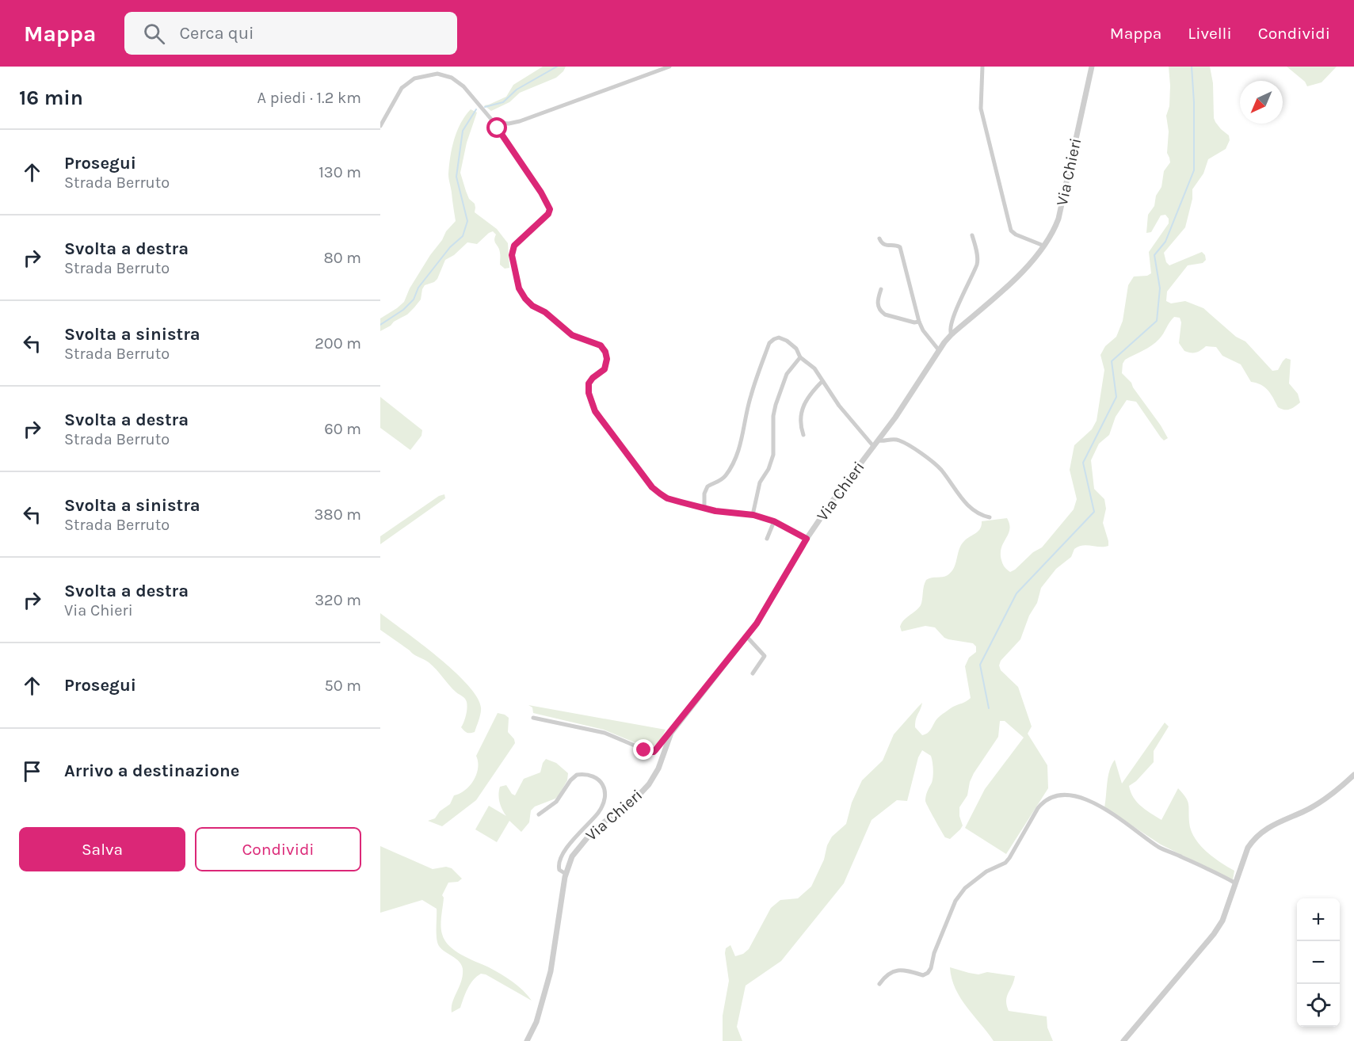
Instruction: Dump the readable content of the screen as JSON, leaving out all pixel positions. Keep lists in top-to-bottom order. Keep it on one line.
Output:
{"streets":{"street":["Via Chieri"]},"north":"bottom left","page":{"header":"Mappa","search":"Cerca qui","nav":["Mappa","Livelli","Condividi"],"heading":["16 min","A piedi · 1.2 km"],"list":[["Prosegui","Strada Berruto","130 m"],["Svolta a destra","Strada Berruto","80 m"],["Svolta a sinistra","Strada Berruto","200 m"],["Svolta a destra","Strada Berruto","60 m"],["Svolta a sinistra","Strada Berruto","380 m"],["Svolta a destra","Via Chieri","320 m"],["Prosegui","50 m"],"Arrivo a destinazione"],"buttons":["Salva","Condividi"],"map_buttons":["+","−"]}}
